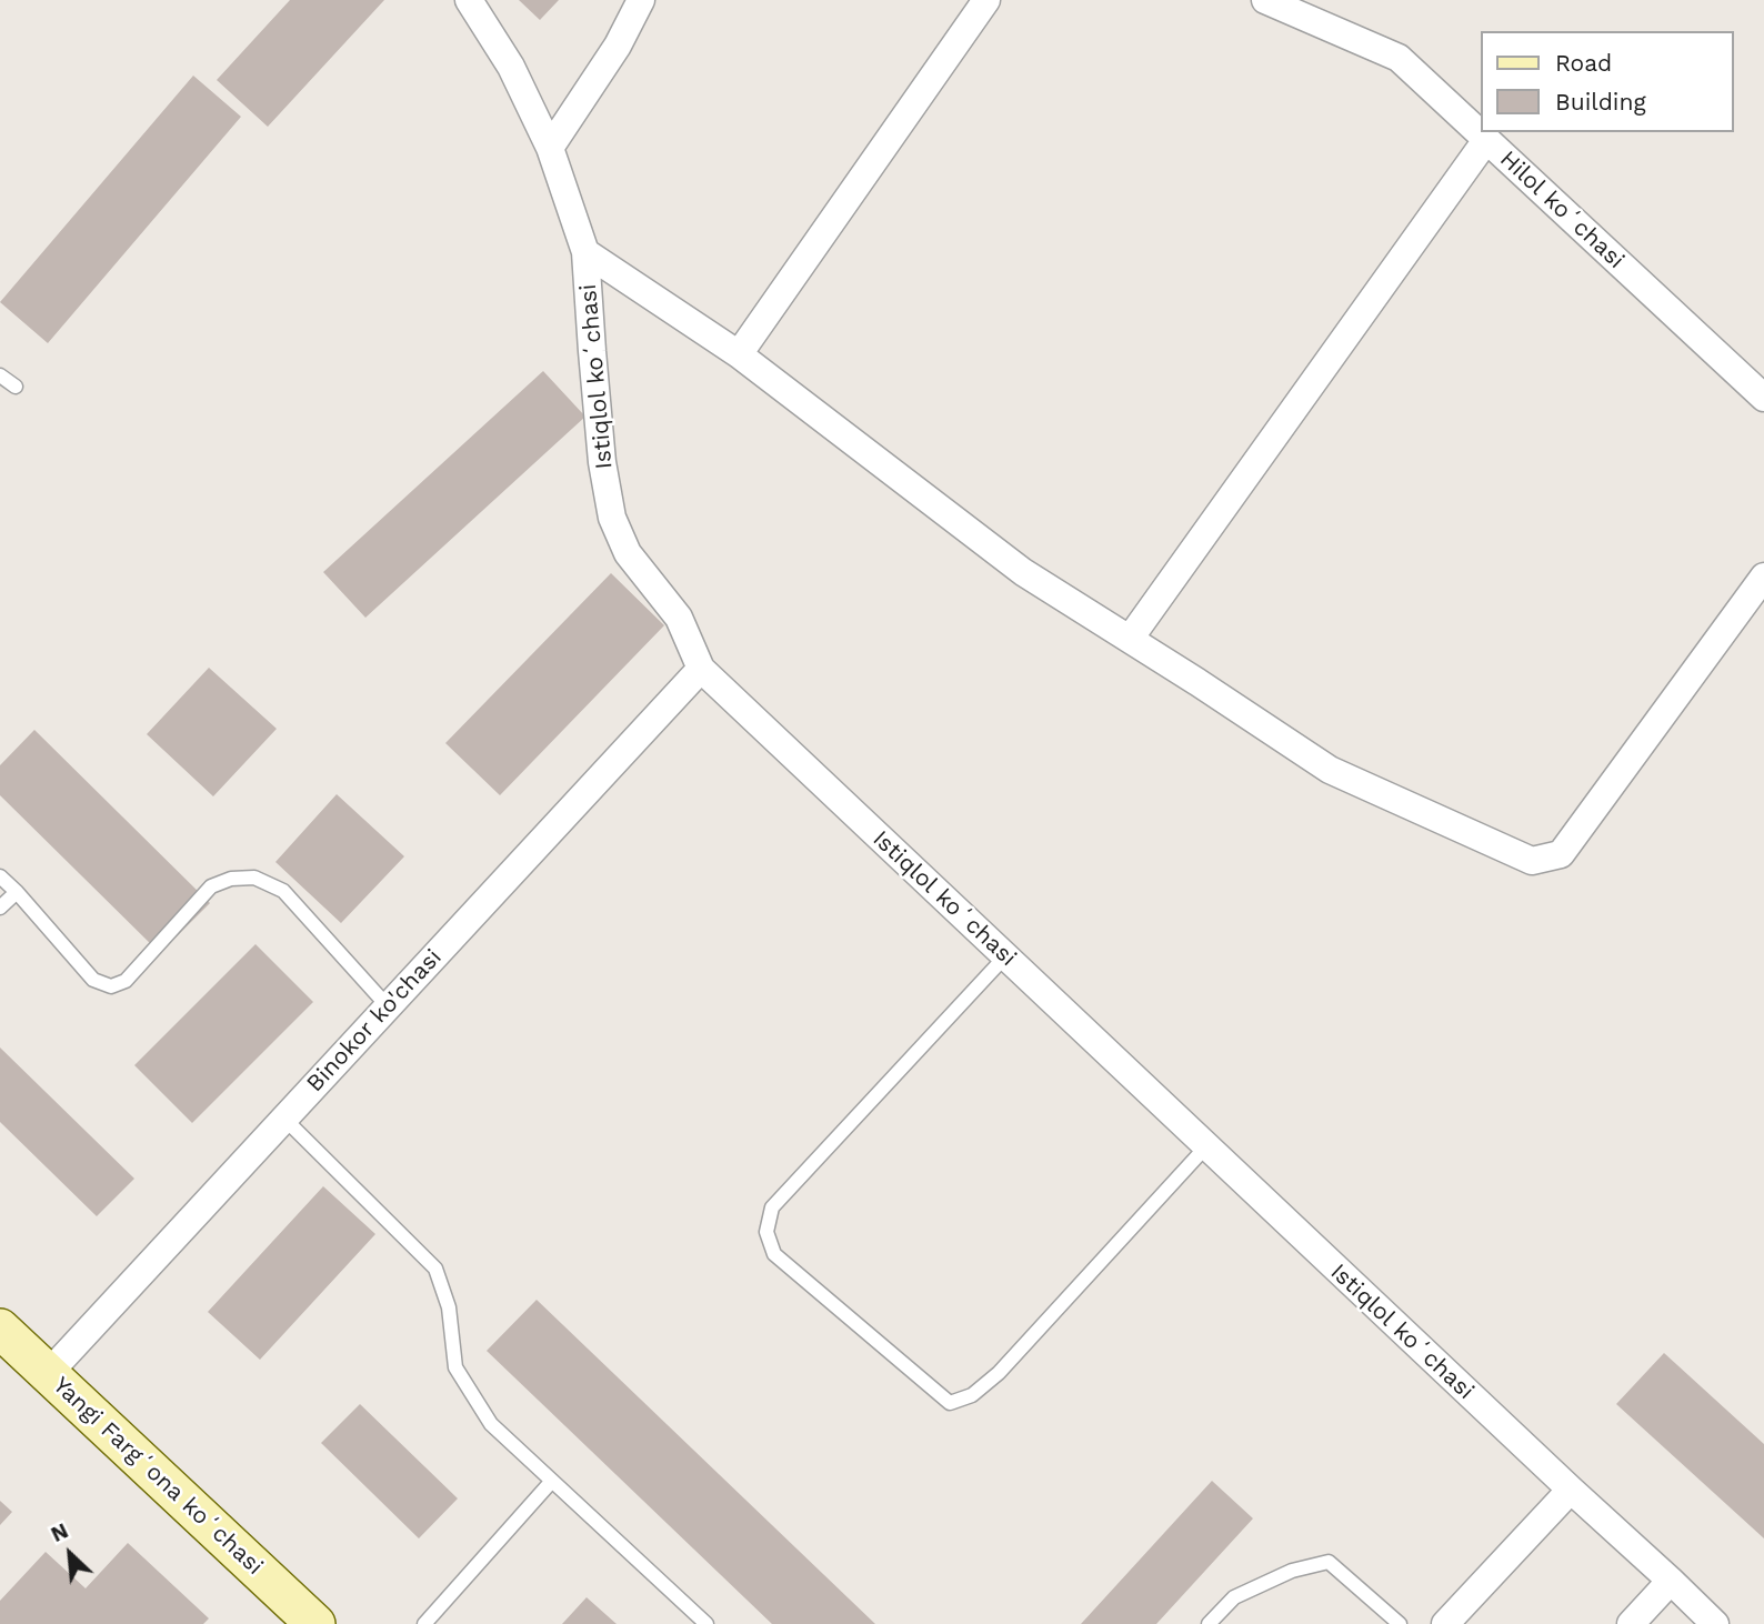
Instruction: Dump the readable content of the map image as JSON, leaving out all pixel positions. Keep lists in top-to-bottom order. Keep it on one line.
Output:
{"streets":{"main road":["Yangi Fargʻona koʻchasi"],"street":["Hilol koʻchasi","Istiqlol koʻchasi","Binokor ko'chasi"]},"crossings":[["Istiqlol koʻchasi","Binokor ko'chasi"],["Binokor ko'chasi","Yangi Fargʻona koʻchasi"]],"legend":["Road","Building"],"north":"top left"}
